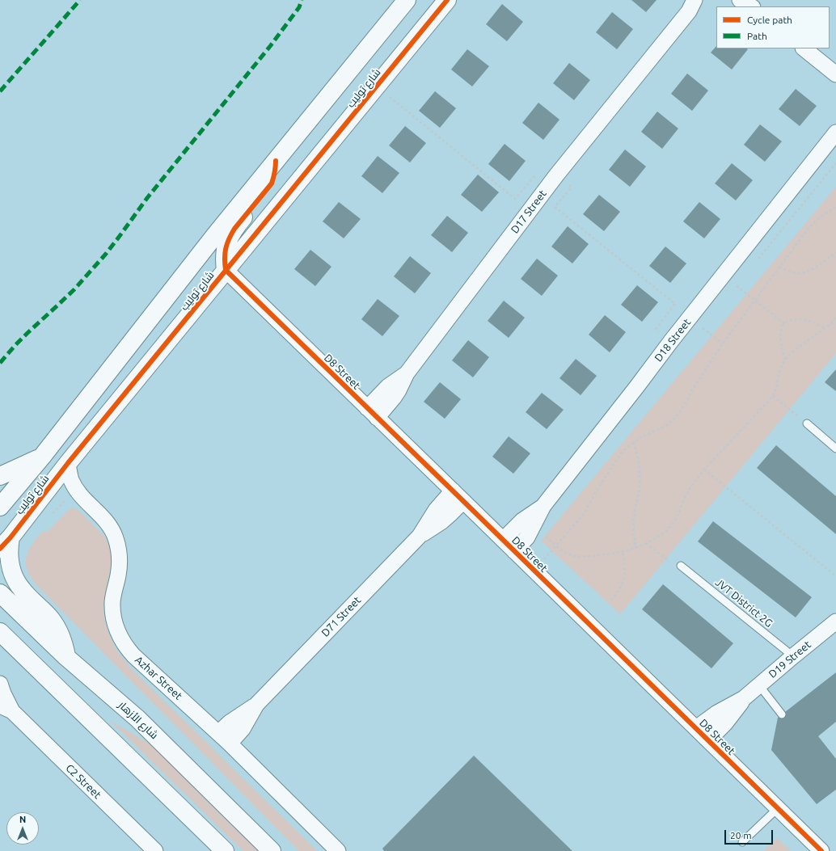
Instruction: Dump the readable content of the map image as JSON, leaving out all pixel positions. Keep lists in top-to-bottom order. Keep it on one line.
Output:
{"streets":{"street":["شارع توليب","D17 Street","D18 Street","D8 Street","D71 Street","D19 Street","Azhar Street","شارع الأزهار","C2 Street"],"lane":["JVT District 2G"]},"crossings":[["شارع توليب","D8 Street"],["شارع توليب","Azhar Street"],["D17 Street","D8 Street"],["D18 Street","D8 Street"],["D8 Street","D71 Street"],["D8 Street","D19 Street"],["JVT District 2G","D19 Street"],["D71 Street","Azhar Street"]],"legend":["Cycle path","Path"],"scale_bar":"20 m","north":"top"}
